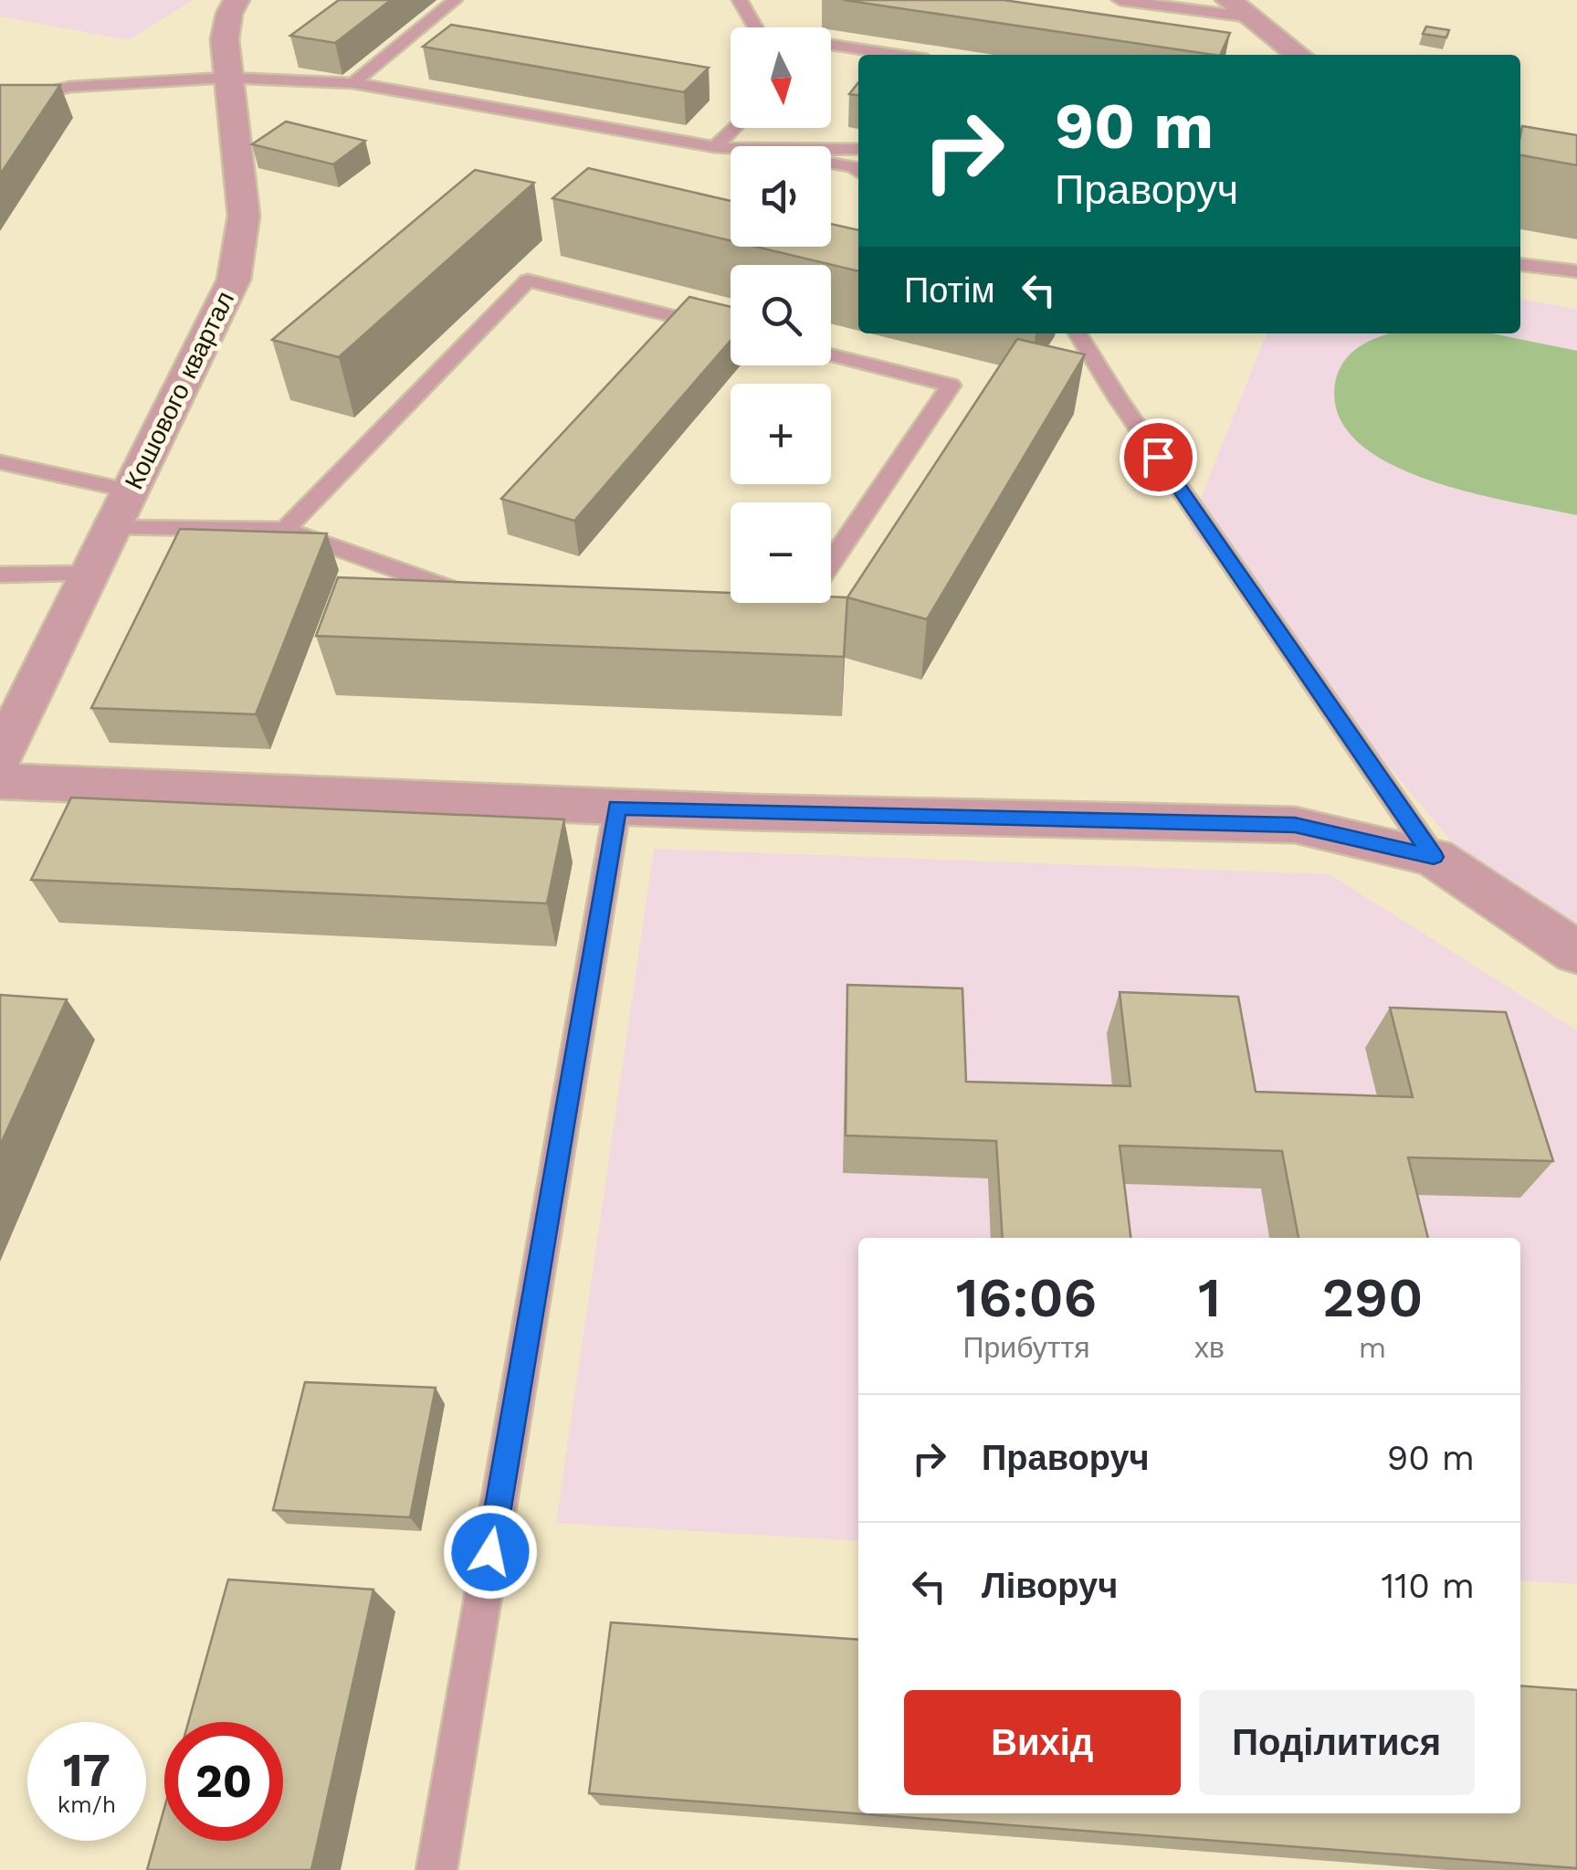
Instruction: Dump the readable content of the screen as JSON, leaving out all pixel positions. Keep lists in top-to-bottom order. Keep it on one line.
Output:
{"streets":{"street":["Кошового квартал"]},"north":"bottom","page":{"map_buttons":["+","−"],"turn":["90 m","Праворуч"],"then":"Потім","eta":["16:06","Прибуття","1","хв","290","m"],"list":[{"name":"Праворуч","value":"90 m"},{"name":"Ліворуч","value":"110 m"}],"buttons":["Вихід","Поділитися"],"speed":"17 km/h","limit":"20"}}
